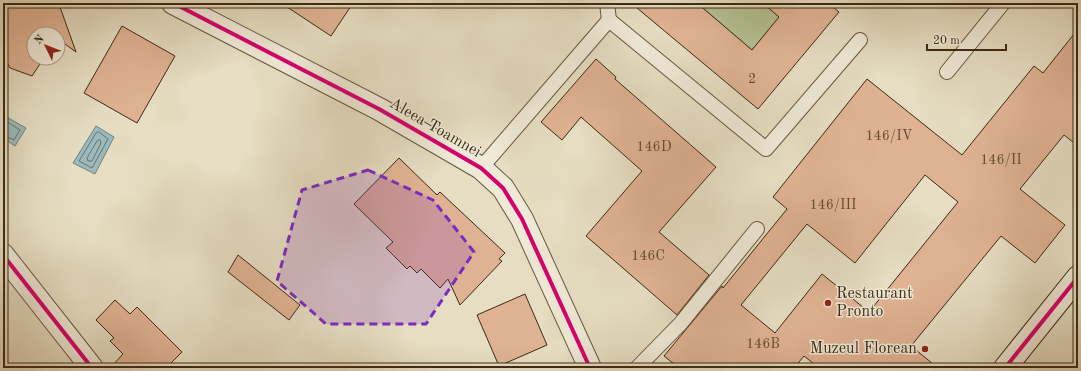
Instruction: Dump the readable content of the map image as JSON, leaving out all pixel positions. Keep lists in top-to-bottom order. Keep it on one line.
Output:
{"streets":{"street":["Aleea Toamnei"]},"places":["Restaurant Pronto","Muzeul Florean"],"house_numbers":["2","146/IV","146D","146/II","146/III","146C","146B"],"scale_bar":"20 m","north":"top left"}
